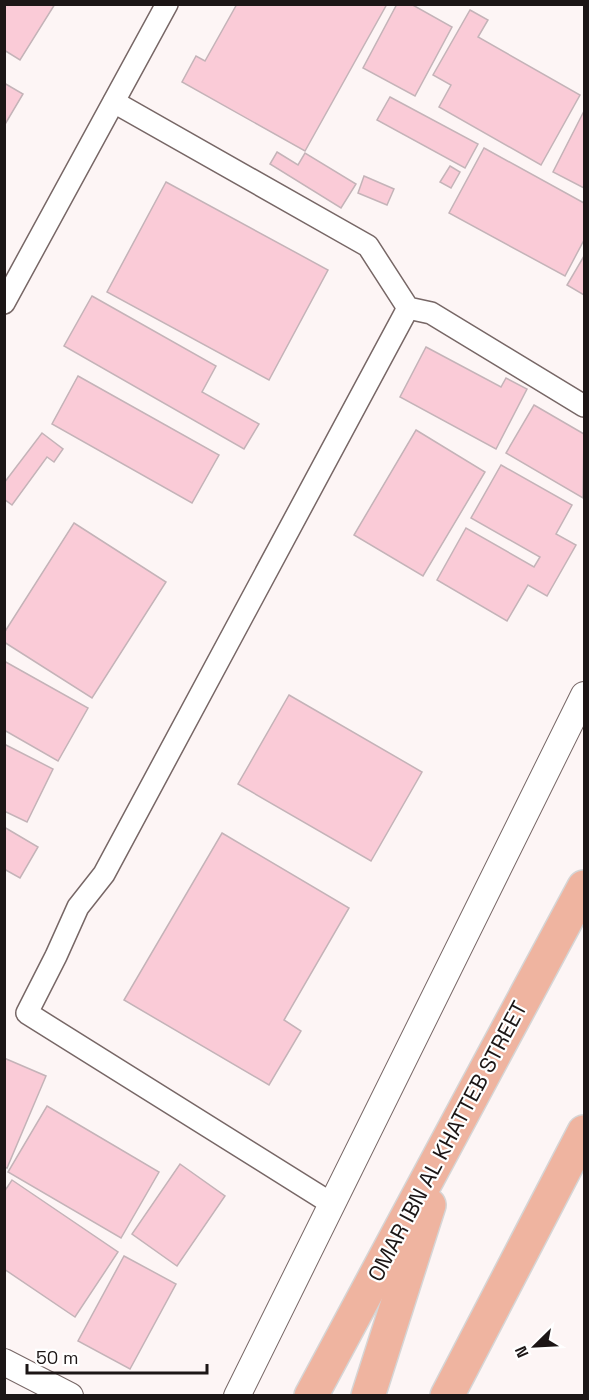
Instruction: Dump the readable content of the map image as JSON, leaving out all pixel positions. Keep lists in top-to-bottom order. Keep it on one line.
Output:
{"streets":{"main road":["OMAR IBN AL KHATTEB STREET"]},"scale_bar":"50 m","north":"bottom left"}
